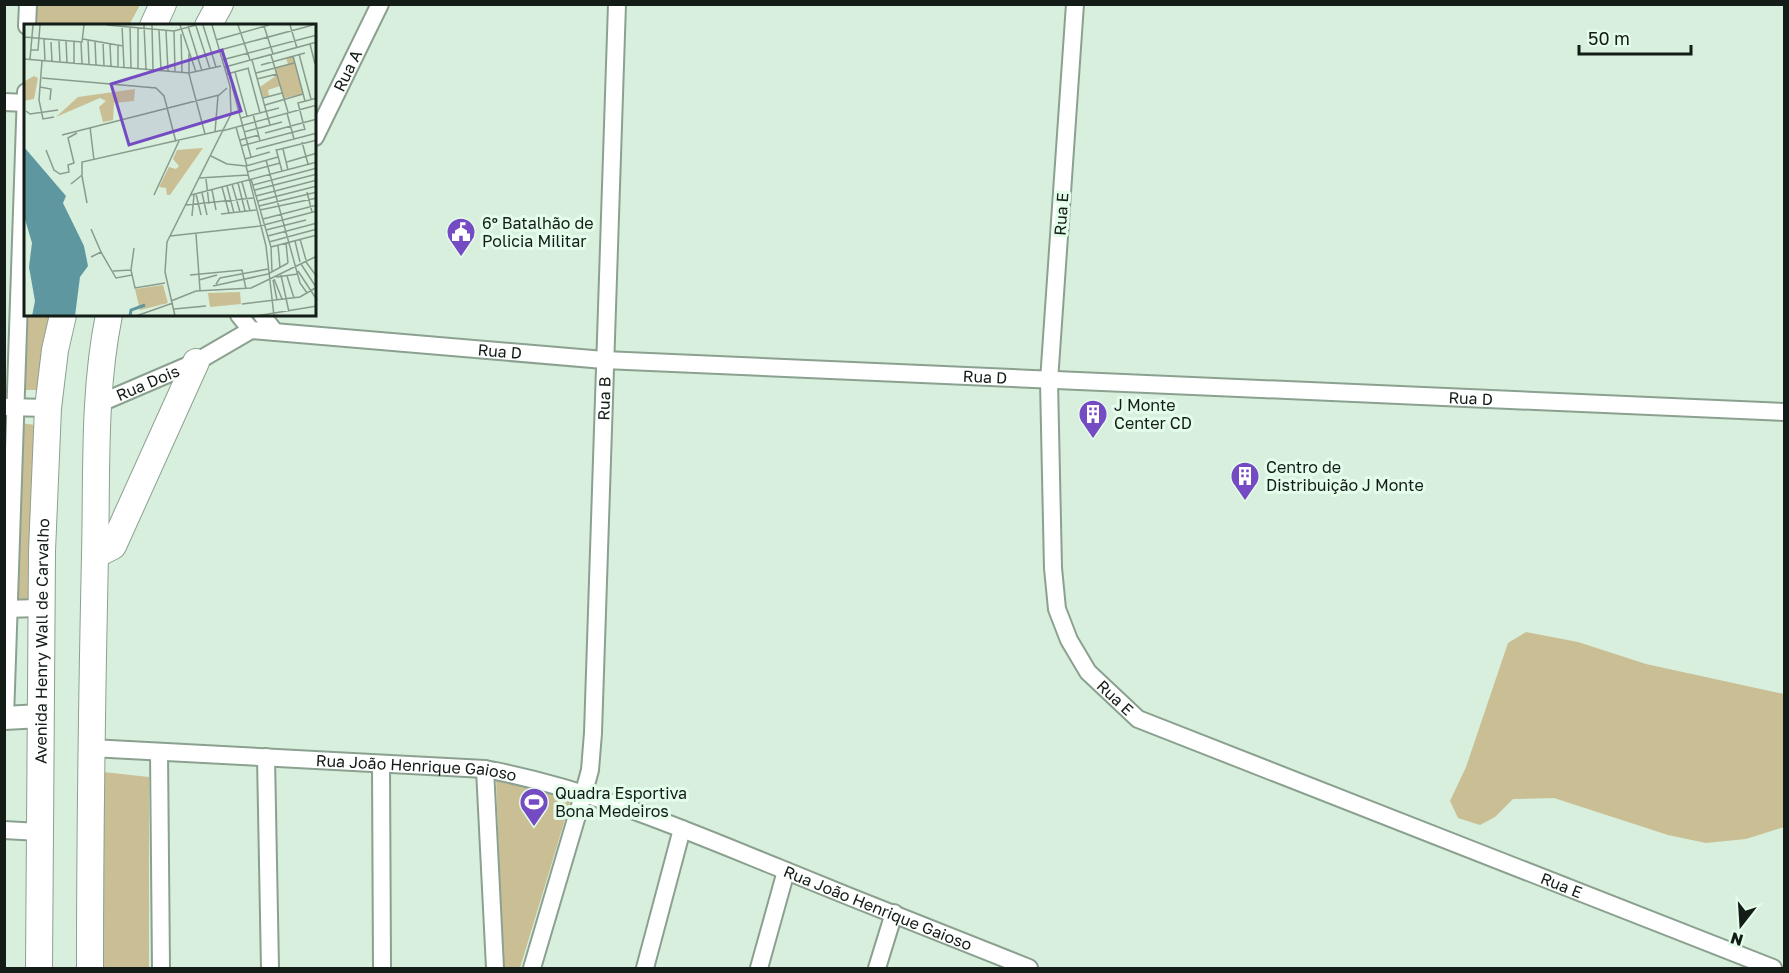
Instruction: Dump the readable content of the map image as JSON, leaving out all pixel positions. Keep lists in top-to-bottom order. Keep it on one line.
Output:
{"streets":{"main road":["Avenida Henry Wall de Carvalho"],"street":["Rua A","Rua E","Rua D","Rua Dois","Rua B","Rua João Henrique Gaioso"]},"crossings":[["Rua E","Rua D"],["Rua D","Rua B"],["Rua B","Rua João Henrique Gaioso"]],"places":{"public building":["6º Batalhão de Policia Militar"],"building":["J Monte Center CD","Centro de Distribuição J Monte"],"sports":["Quadra Esportiva Bona Medeiros"]},"scale_bar":"50 m","north":"bottom"}
